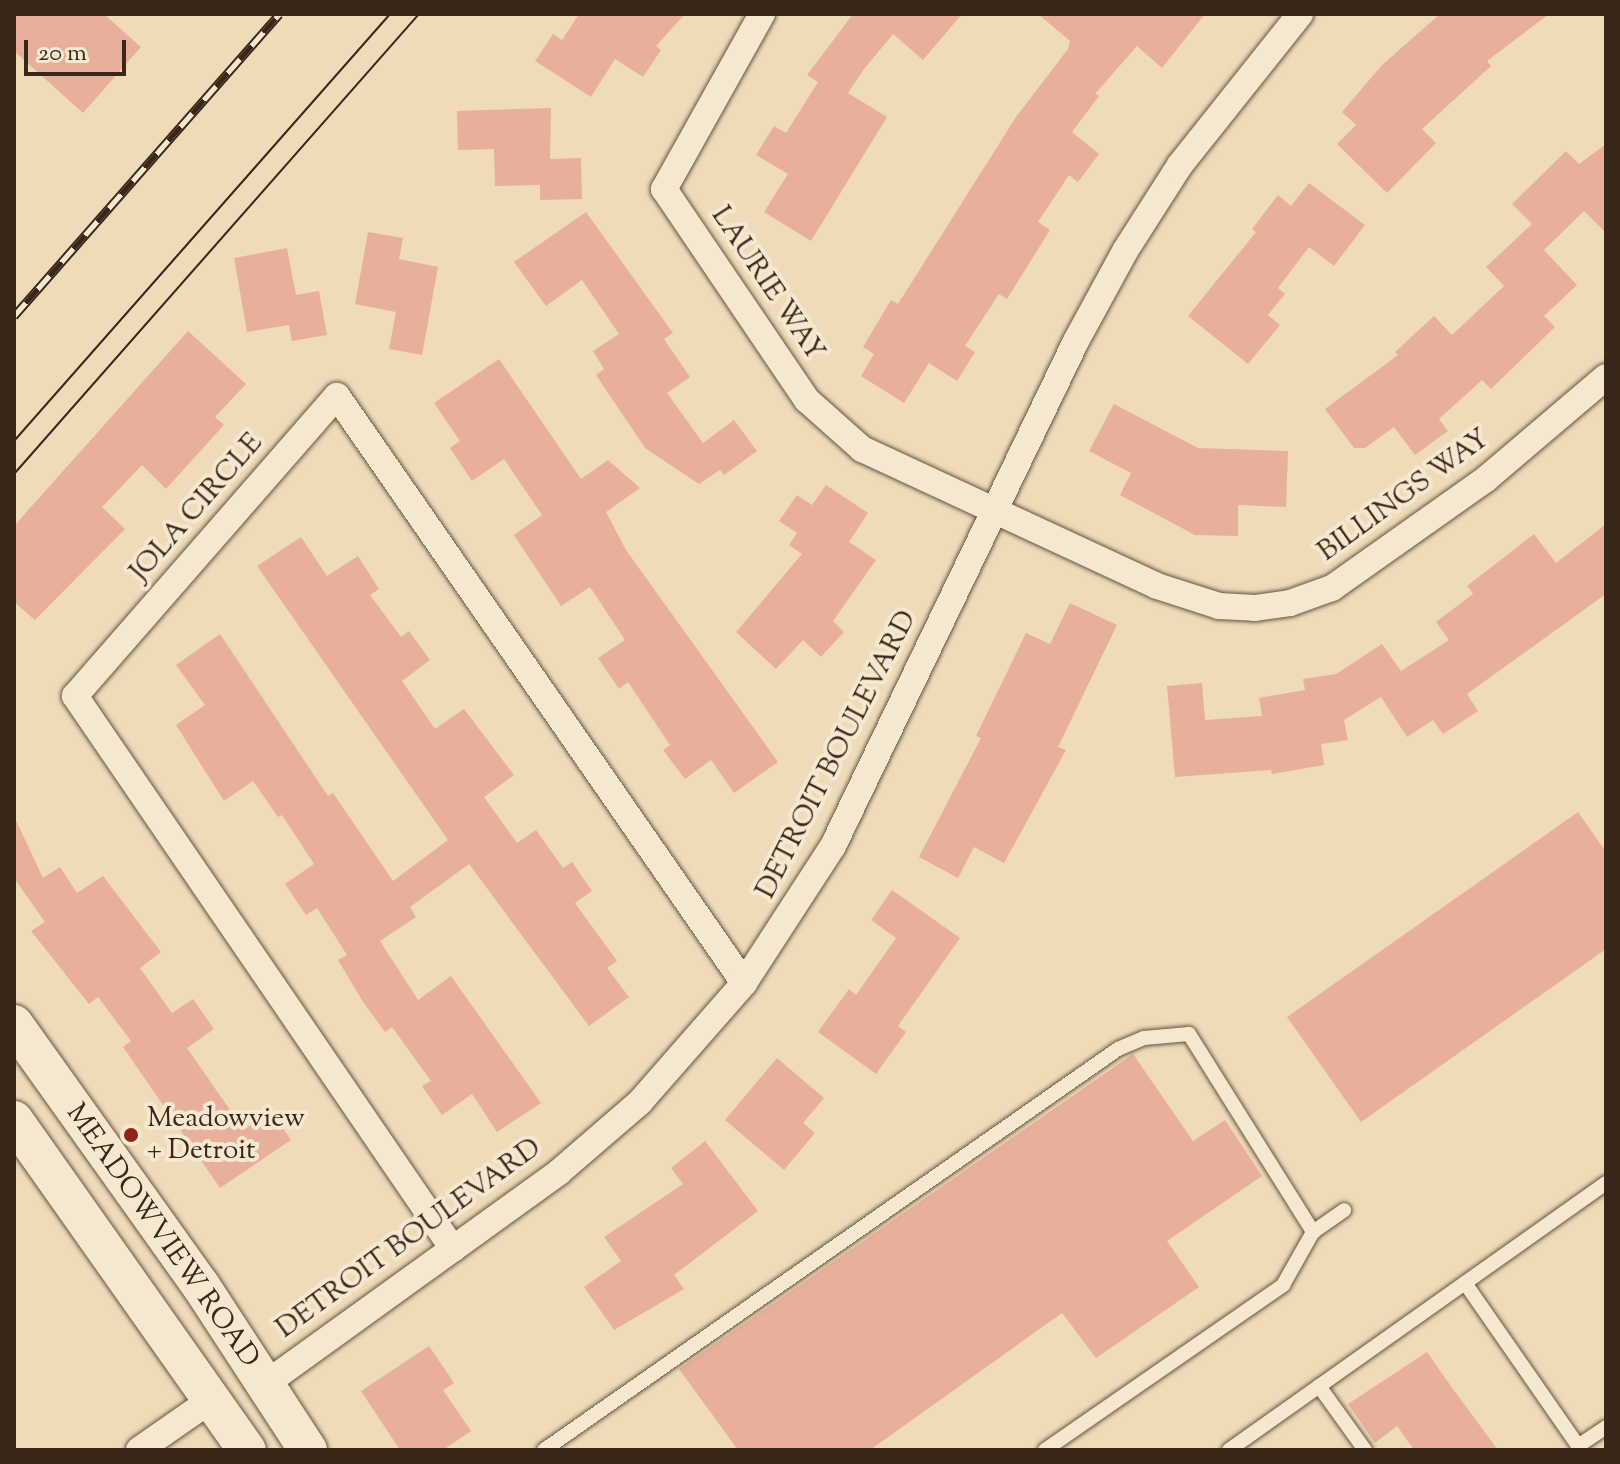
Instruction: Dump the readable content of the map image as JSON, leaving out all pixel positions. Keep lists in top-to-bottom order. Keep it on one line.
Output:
{"streets":{"main road":["MEADOWVIEW ROAD"],"street":["LAURIE WAY","BILLINGS WAY","JOLA CIRCLE","DETROIT BOULEVARD"]},"crossings":[["LAURIE WAY","BILLINGS WAY"],["LAURIE WAY","DETROIT BOULEVARD"],["BILLINGS WAY","DETROIT BOULEVARD"],["JOLA CIRCLE","DETROIT BOULEVARD"],["DETROIT BOULEVARD","MEADOWVIEW ROAD"]],"places":["Meadowview + Detroit"],"scale_bar":"20 m"}
